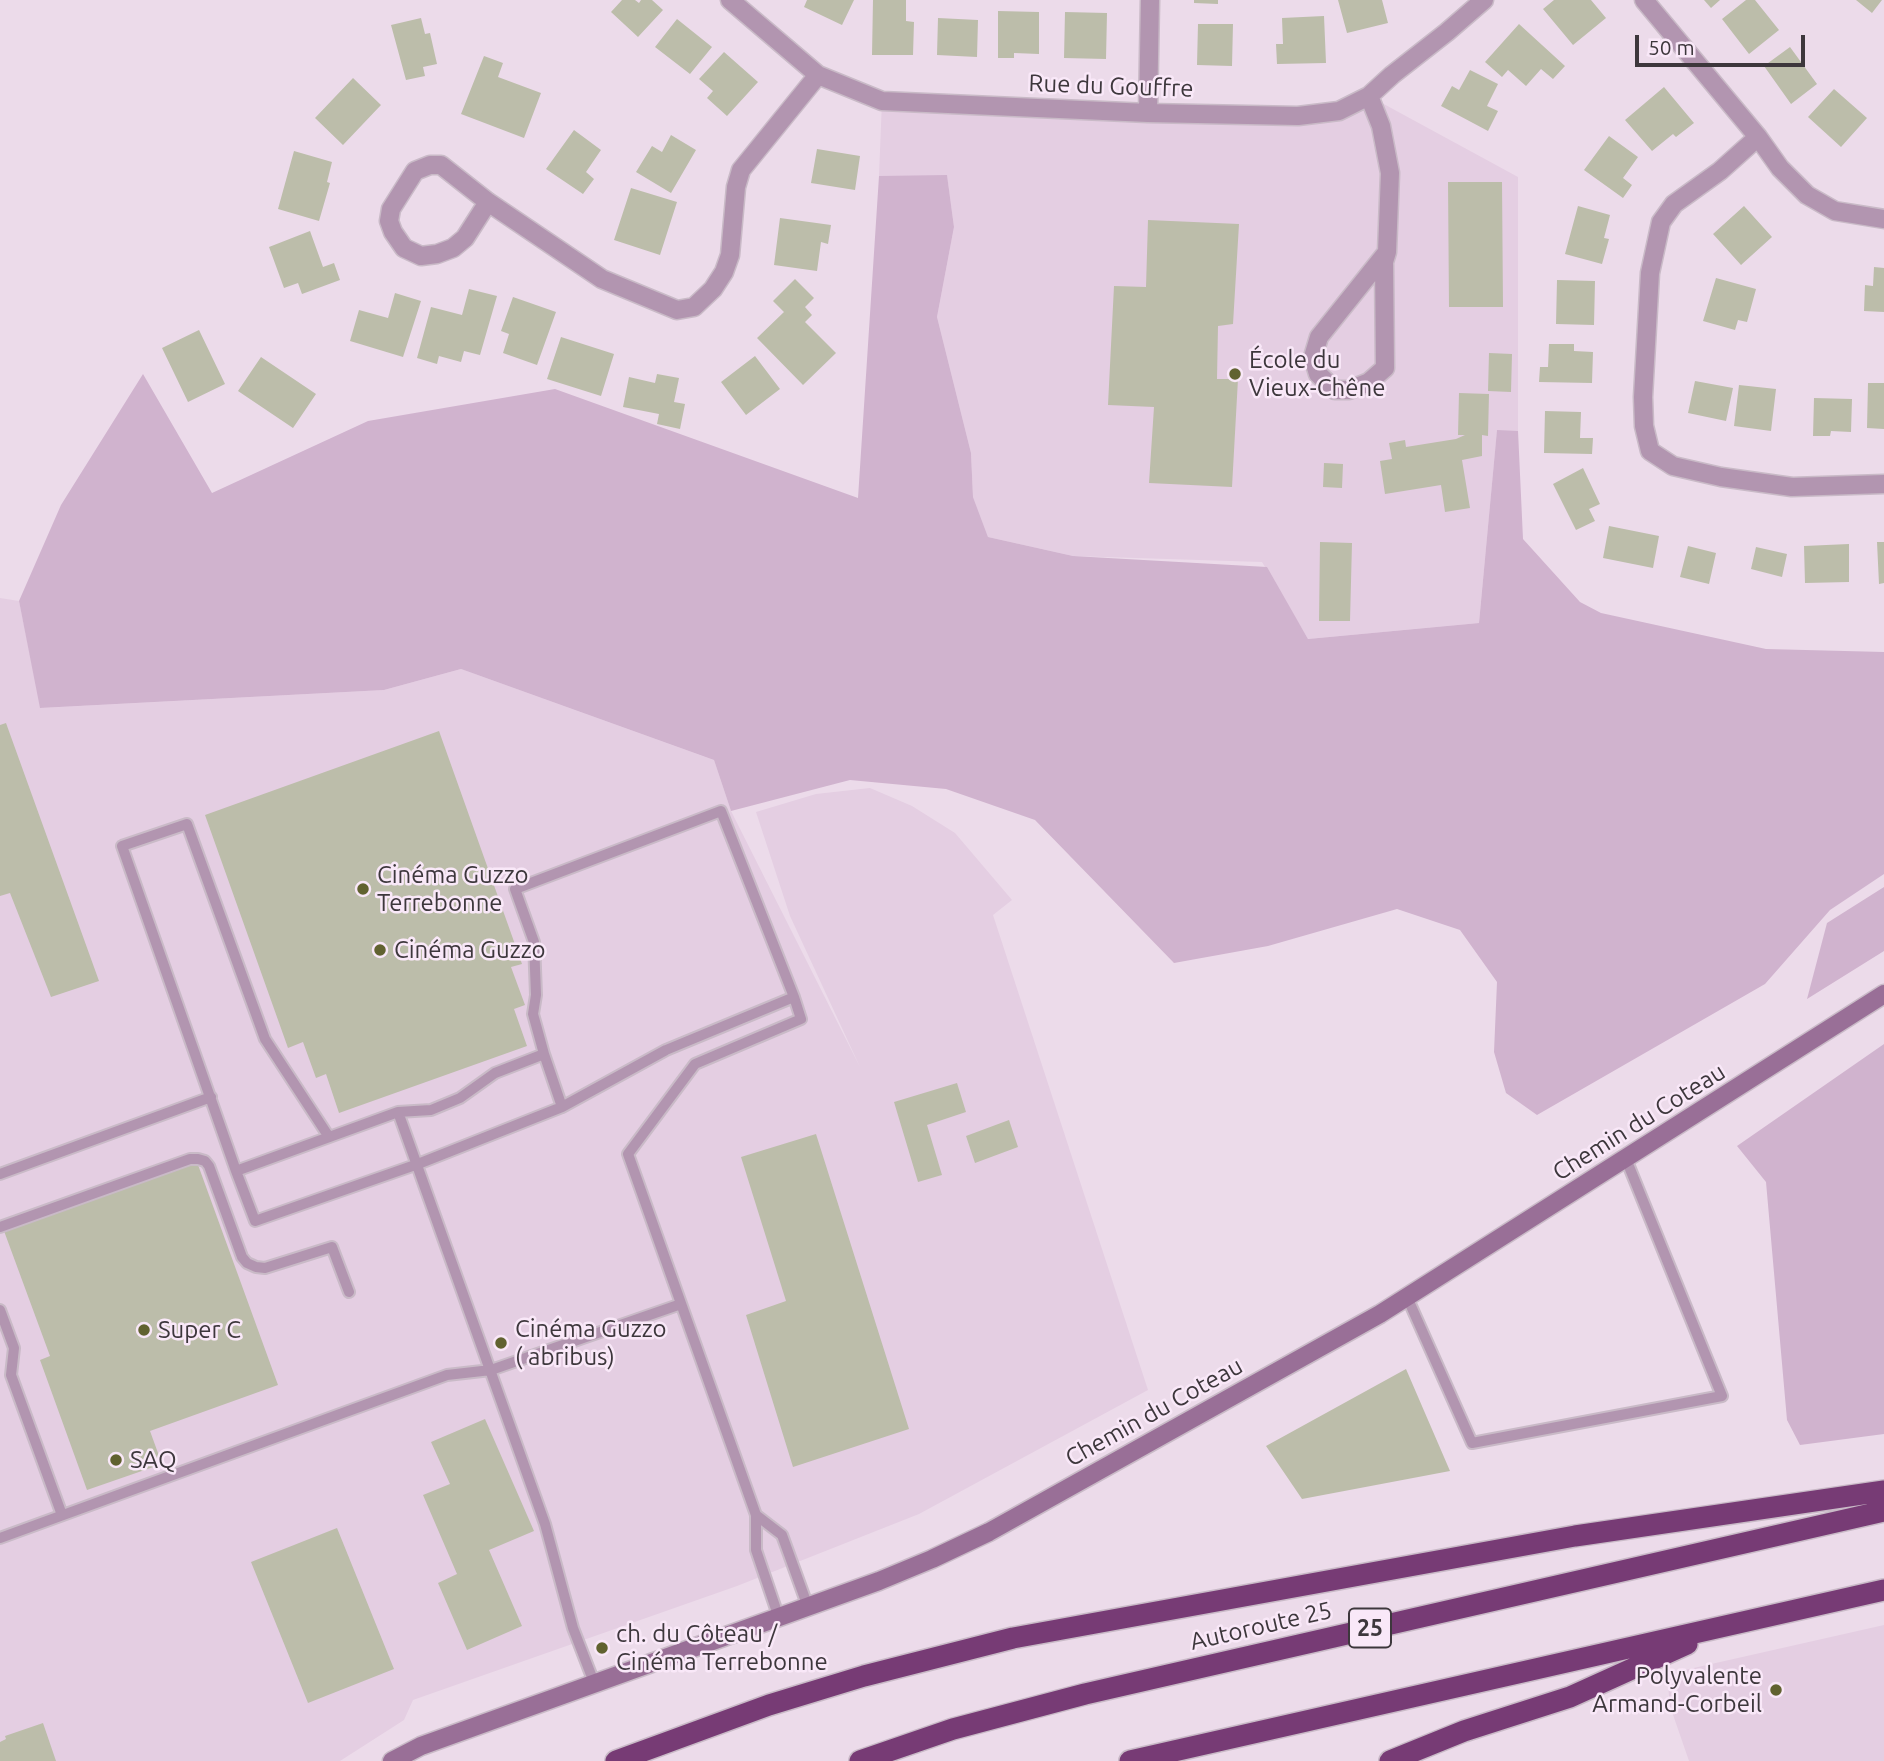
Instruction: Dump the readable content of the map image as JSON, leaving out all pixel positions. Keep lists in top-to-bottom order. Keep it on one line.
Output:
{"streets":{"highway":["Autoroute 25","25"],"street":["Rue du Gouffre","Chemin du Coteau"]},"places":["École du Vieux-Chêne","Cinéma Guzzo Terrebonne","Cinéma Guzzo","Super C","Cinéma Guzzo ( abribus)","SAQ","ch. du Côteau / Cinéma Terrebonne","Polyvalente Armand-Corbeil"],"scale_bar":"50 m"}
